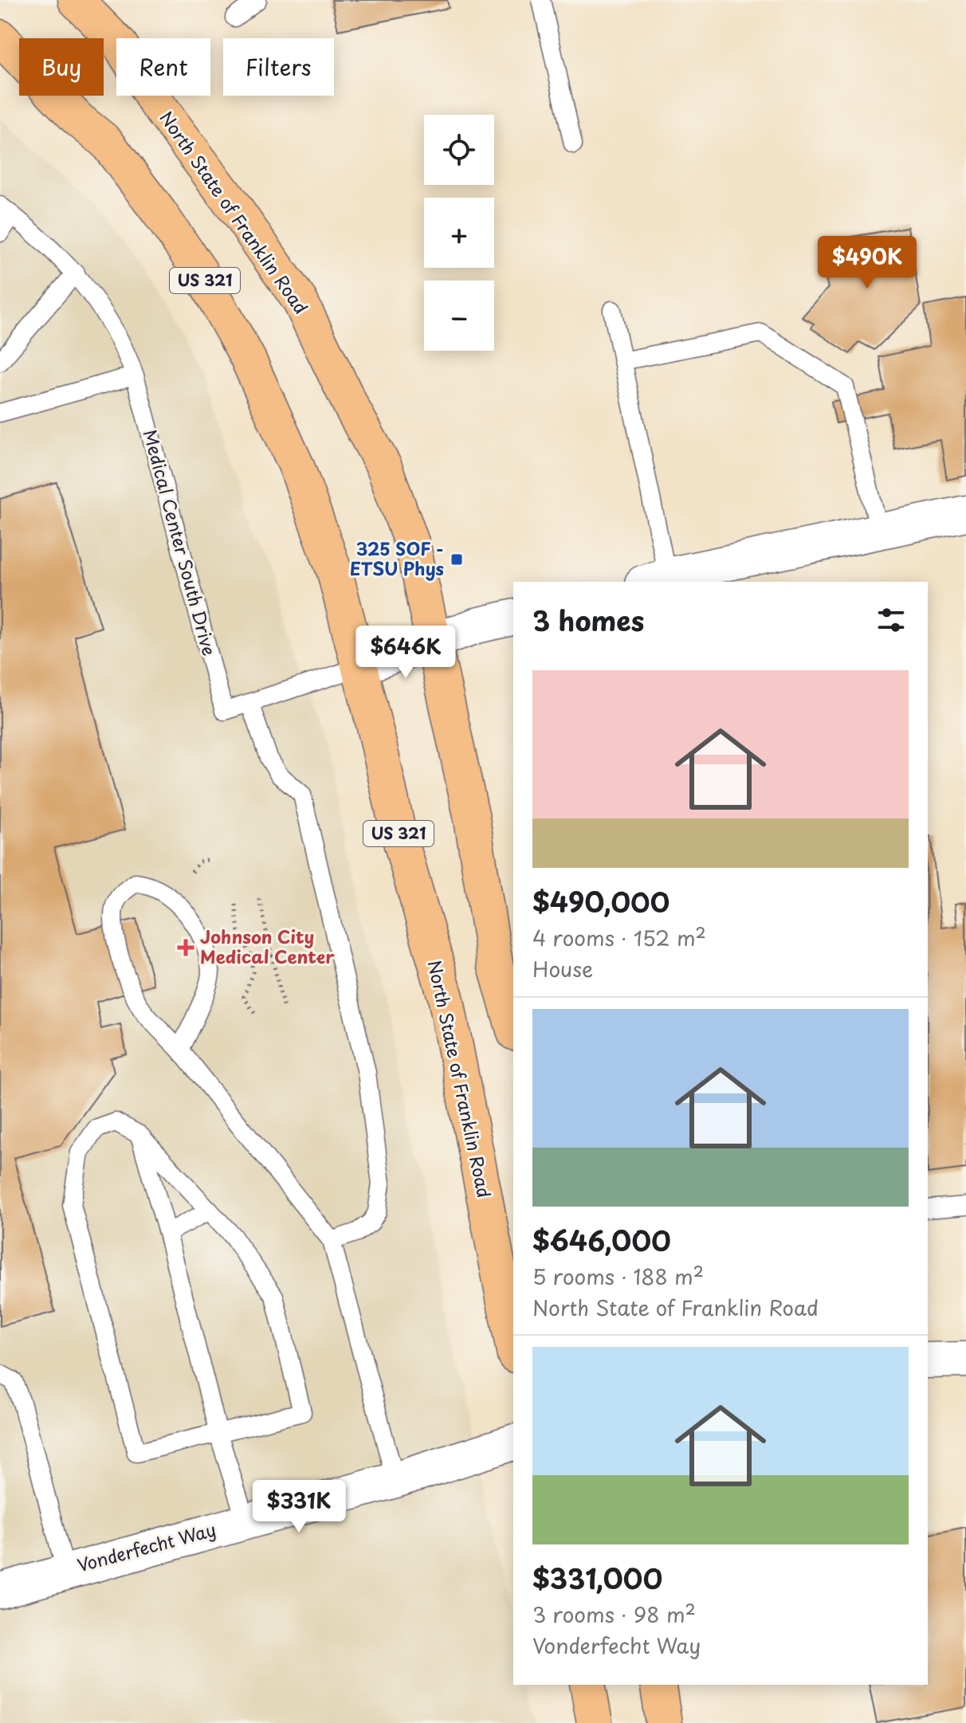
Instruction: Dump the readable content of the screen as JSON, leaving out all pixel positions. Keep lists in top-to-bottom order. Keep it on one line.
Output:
{"streets":{"highway":["North State of Franklin Road","US 321"],"street":["Vonderfecht Way"],"lane":["Medical Center South Drive"]},"places":{"transit":["325 SOF - ETSU Phys"],"health":["Johnson City Medical Center"]},"page":{"chip":["Buy","Rent","Filters"],"map_buttons":["+","−"],"price":["$490K","$646K","$331K"],"heading":"3 homes","list":[{"name":"$490,000","note":"4 rooms · 152 m² · House"},{"name":"$646,000","note":"5 rooms · 188 m² · North State of Franklin Road"},{"name":"$331,000","note":"3 rooms · 98 m² · Vonderfecht Way"}]}}
